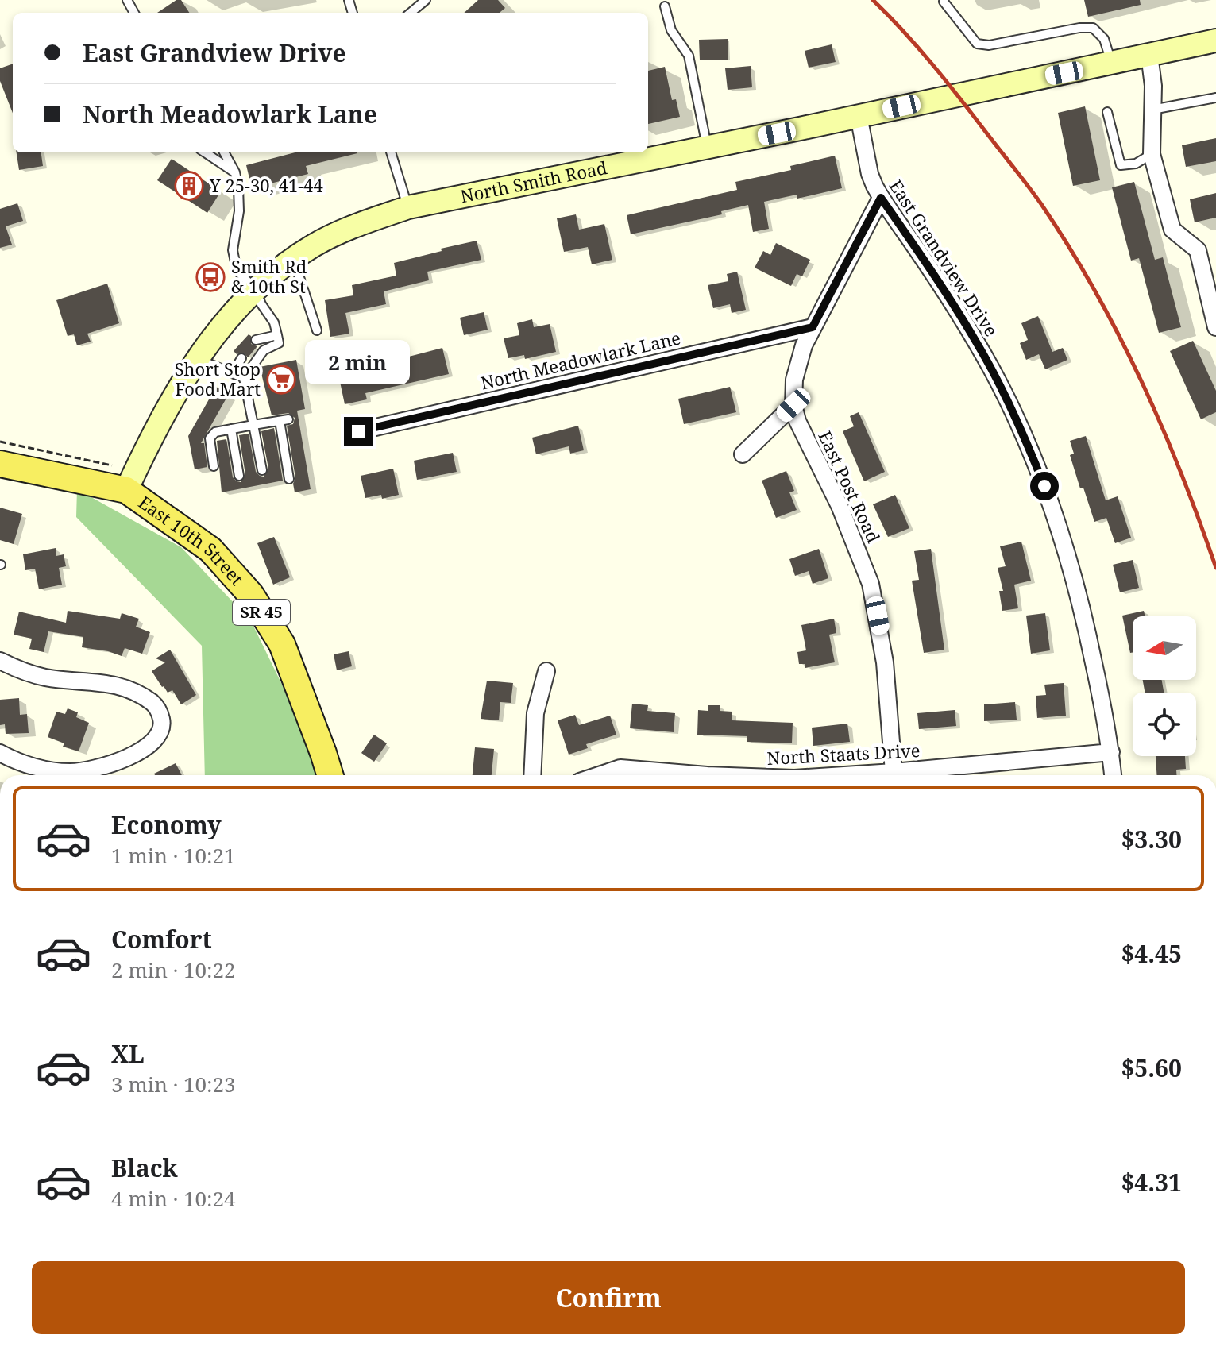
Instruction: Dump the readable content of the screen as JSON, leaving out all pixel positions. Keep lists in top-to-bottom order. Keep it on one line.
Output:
{"streets":{"main road":["North Smith Road","East 10th Street","SR 45"],"street":["East Grandview Drive","North Meadowlark Lane","East Post Road","North Staats Drive"]},"crossings":[["North Smith Road","East Grandview Drive"],["North Smith Road","East 10th Street"],["East Grandview Drive","East Post Road"],["East Grandview Drive","North Staats Drive"],["North Meadowlark Lane","East Post Road"],["East Post Road","North Staats Drive"]],"places":{"building":["Y 25-30, 41-44"],"bus stop":["Smith Rd & 10th St"],"supermarket":["Short Stop Food Mart"]},"north":"left","page":{"banner":["East Grandview Drive","North Meadowlark Lane"],"bubble":"2 min","list":[{"name":"Economy","note":"1 min · 10:21","value":"$3.30"},{"name":"Comfort","note":"2 min · 10:22","value":"$4.45"},{"name":"XL","note":"3 min · 10:23","value":"$5.60"},{"name":"Black","note":"4 min · 10:24","value":"$4.31"}],"buttons":"Confirm"}}
